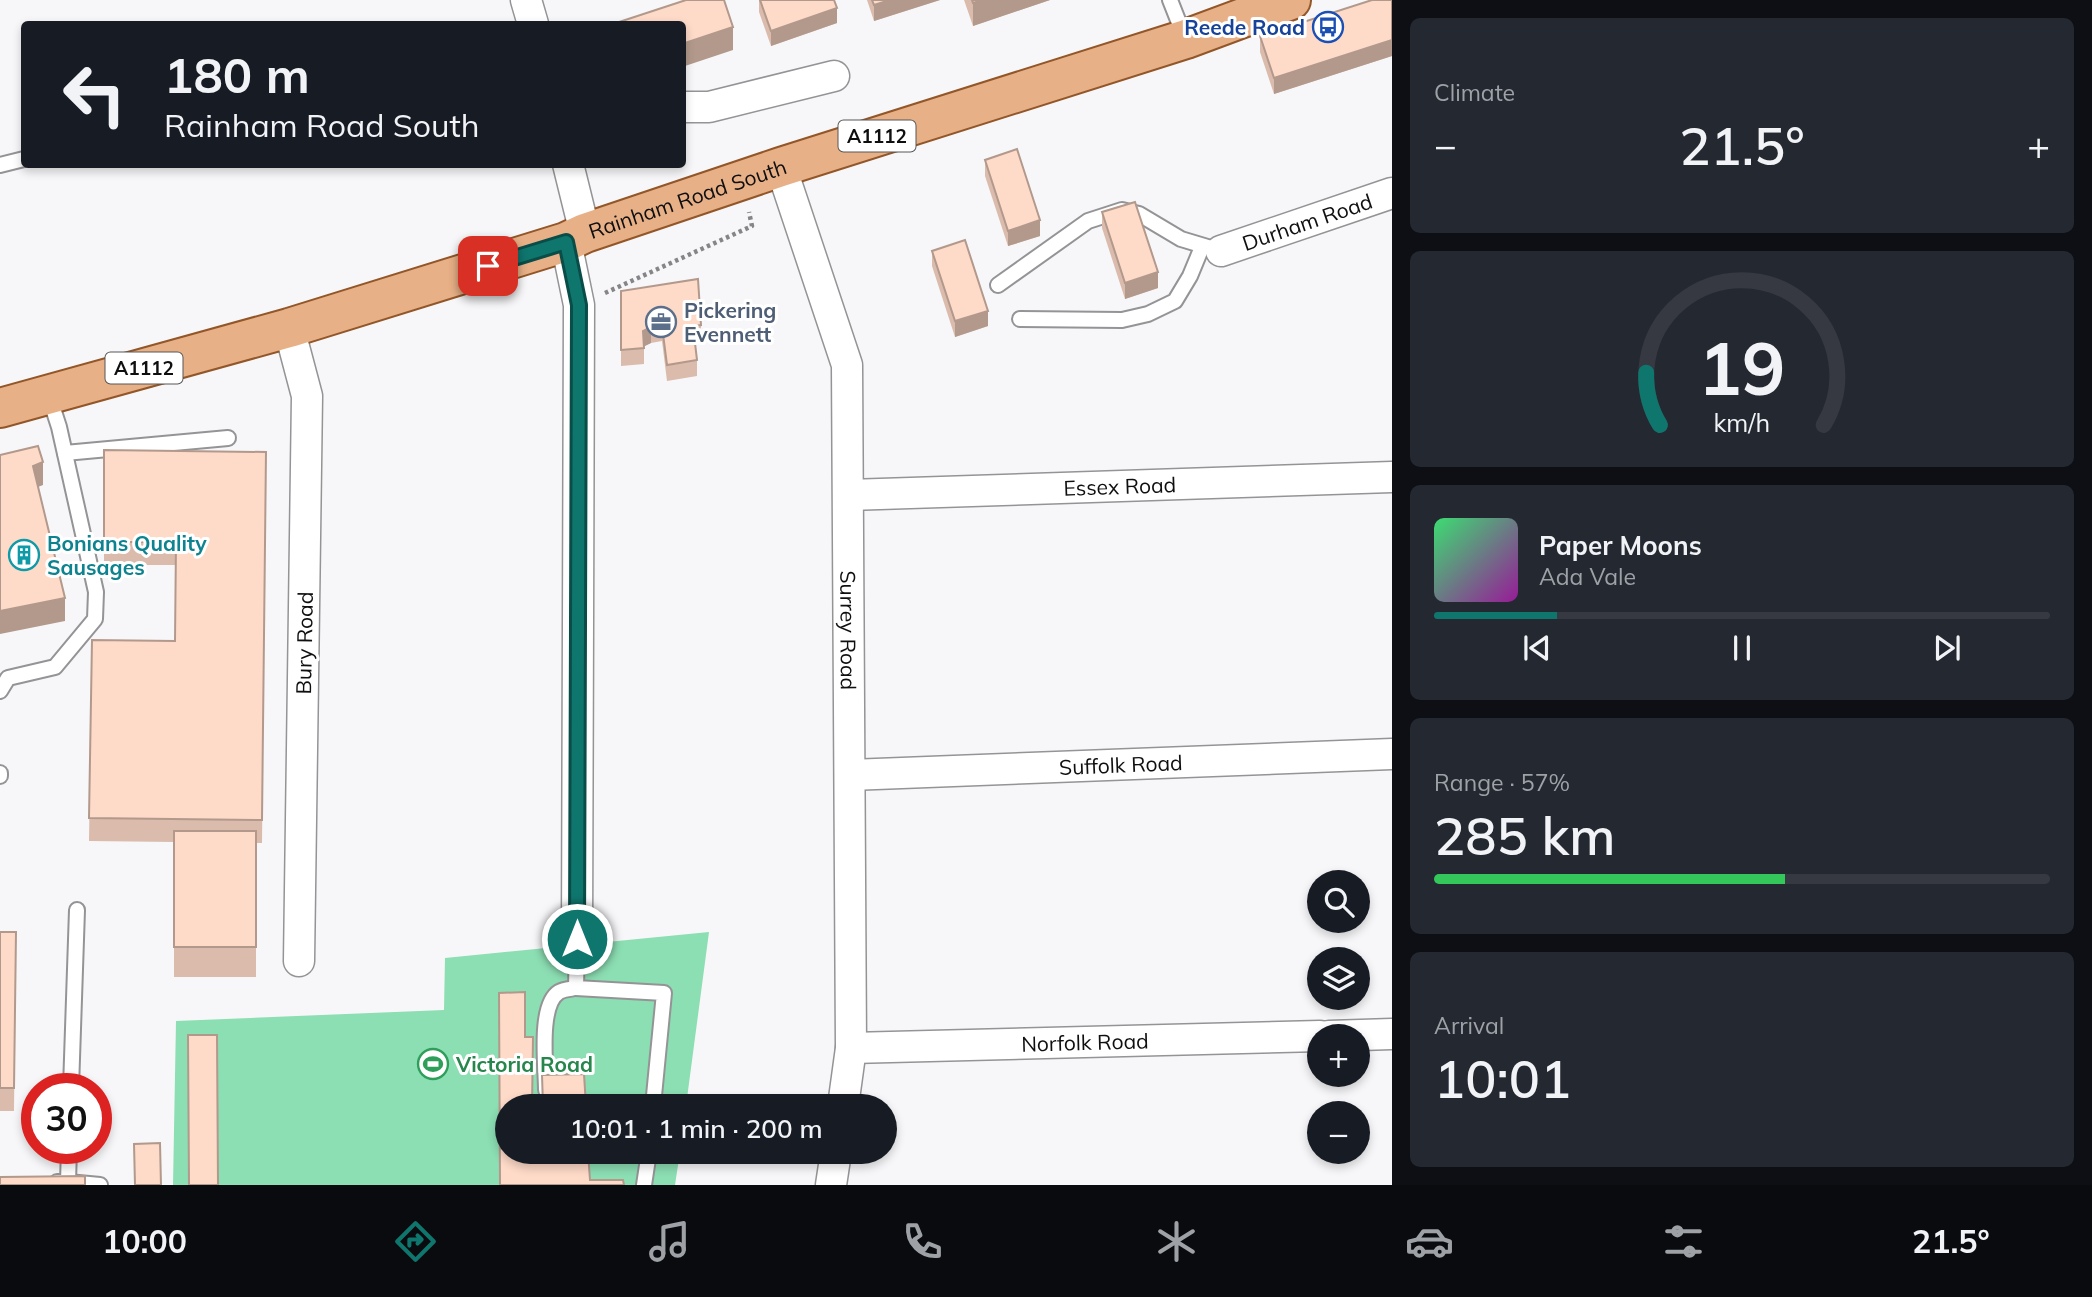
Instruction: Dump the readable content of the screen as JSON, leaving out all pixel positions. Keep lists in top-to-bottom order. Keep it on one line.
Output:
{"streets":{"main road":["A1112","Rainham Road South"],"street":["Durham Road","Essex Road","Surrey Road","Bury Road","Suffolk Road","Norfolk Road"]},"crossings":[["Rainham Road South","Surrey Road"],["Rainham Road South","Bury Road"],["Essex Road","Surrey Road"],["Surrey Road","Suffolk Road"],["Surrey Road","Norfolk Road"]],"places":{"bus stop":["Reede Road"],"office":["Pickering Evennett"],"building":["Bonians Quality Sausages"],"sports":["Victoria Road"]},"page":{"tile":["Climate",["Range · 57%","285 km"],["Arrival","10:01"]],"turn":["180 m","Rainham Road South"],"heat":["−","21.5°","+"],"song":["Paper Moons","Ada Vale"],"map_buttons":["+","−"],"limit":"30","trip":"10:01 · 1 min · 200 m","tabs":["10:00","21.5°"],"gauge":["19","km/h"]}}
